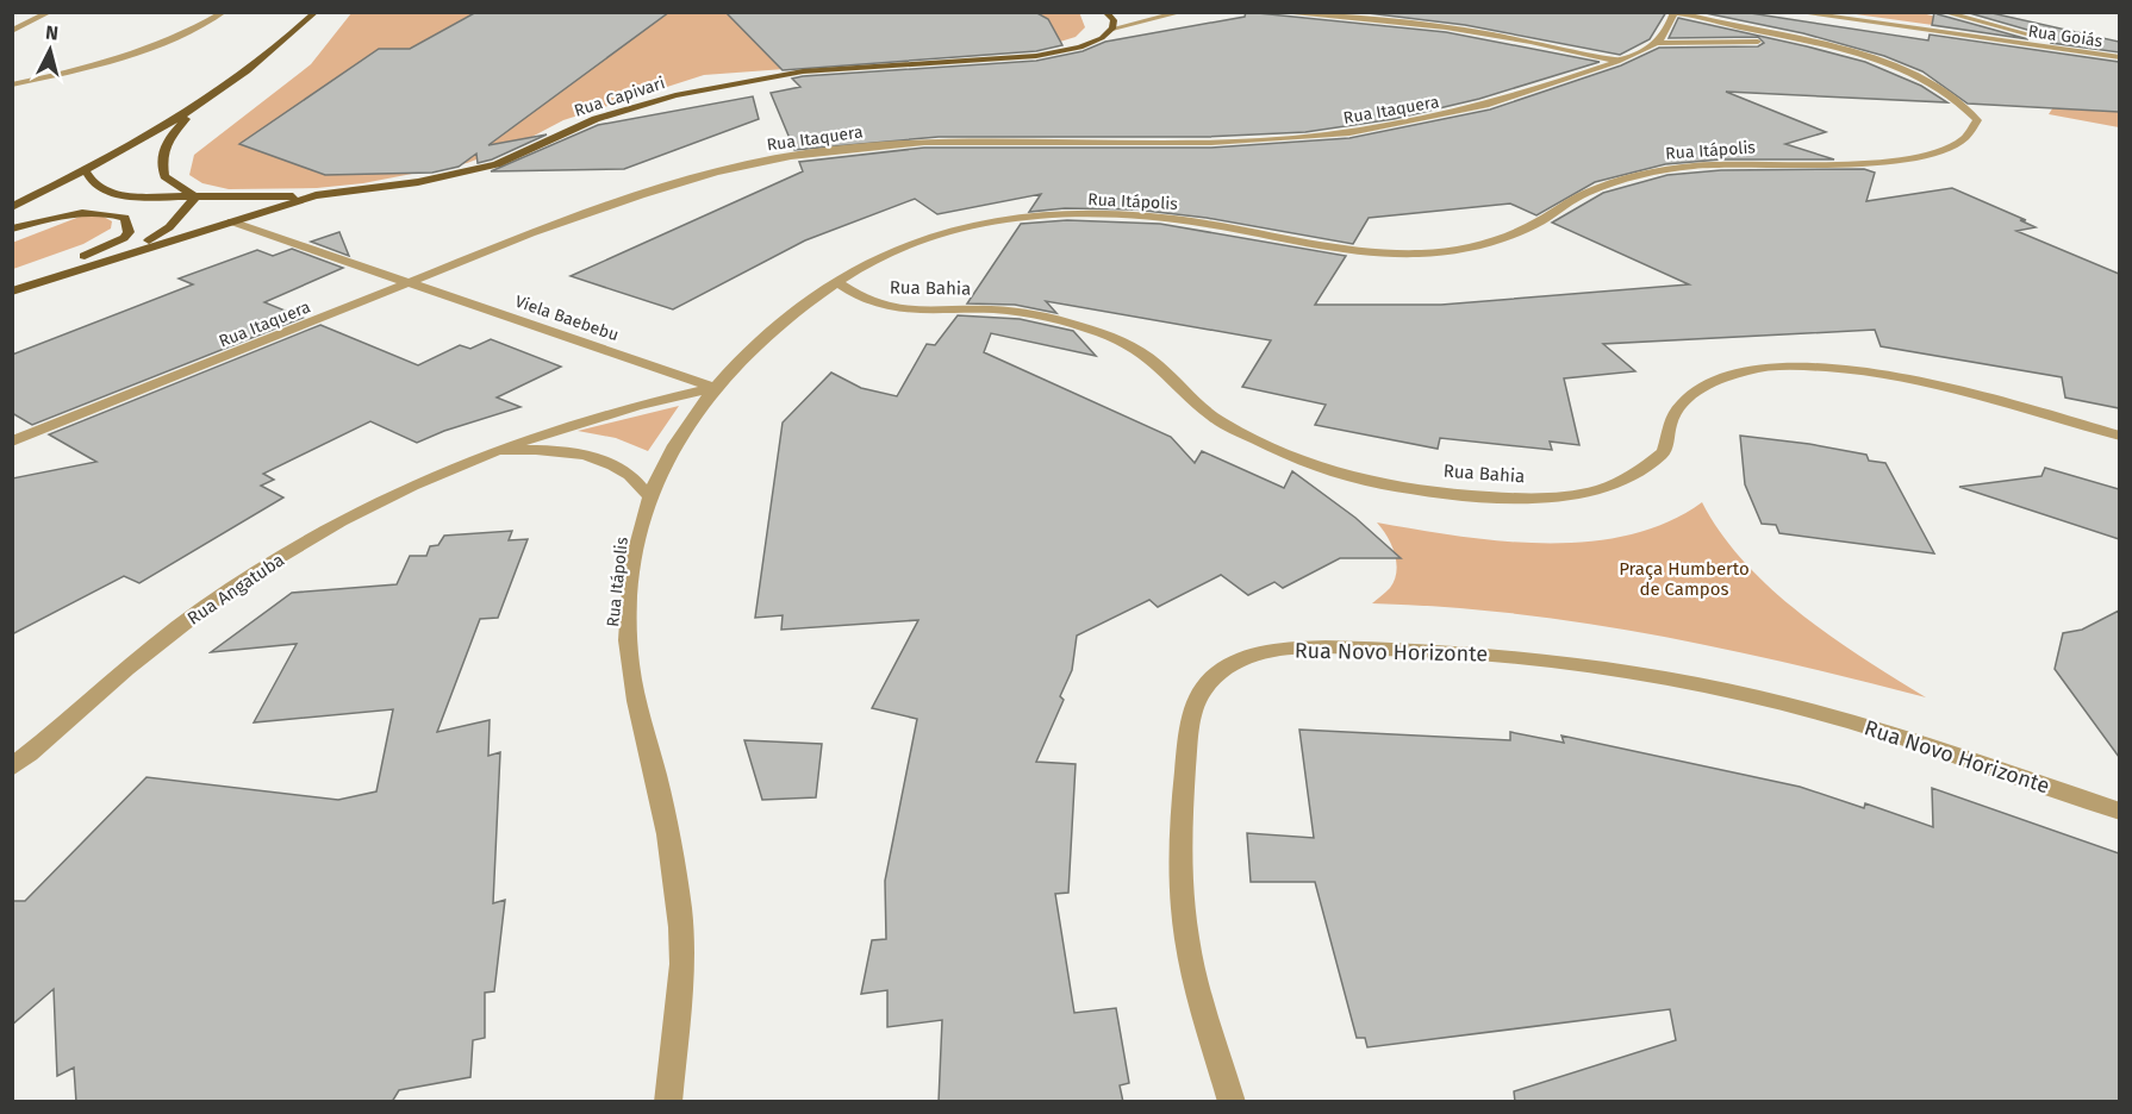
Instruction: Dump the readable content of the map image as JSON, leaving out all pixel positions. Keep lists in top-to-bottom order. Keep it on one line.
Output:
{"streets":{"main road":["Rua Capivari"],"street":["Rua Goiás","Rua Itaquera","Rua Itápolis","Rua Bahia","Viela Baebebu","Rua Angatuba","Rua Novo Horizonte"]},"crossings":[["Rua Capivari","Viela Baebebu"],["Rua Itaquera","Rua Itápolis"],["Rua Itaquera","Viela Baebebu"],["Rua Itápolis","Rua Bahia"],["Rua Itápolis","Viela Baebebu"],["Rua Itápolis","Rua Angatuba"],["Viela Baebebu","Rua Angatuba"]],"parks":["Praça Humberto de Campos"],"north":"top"}
